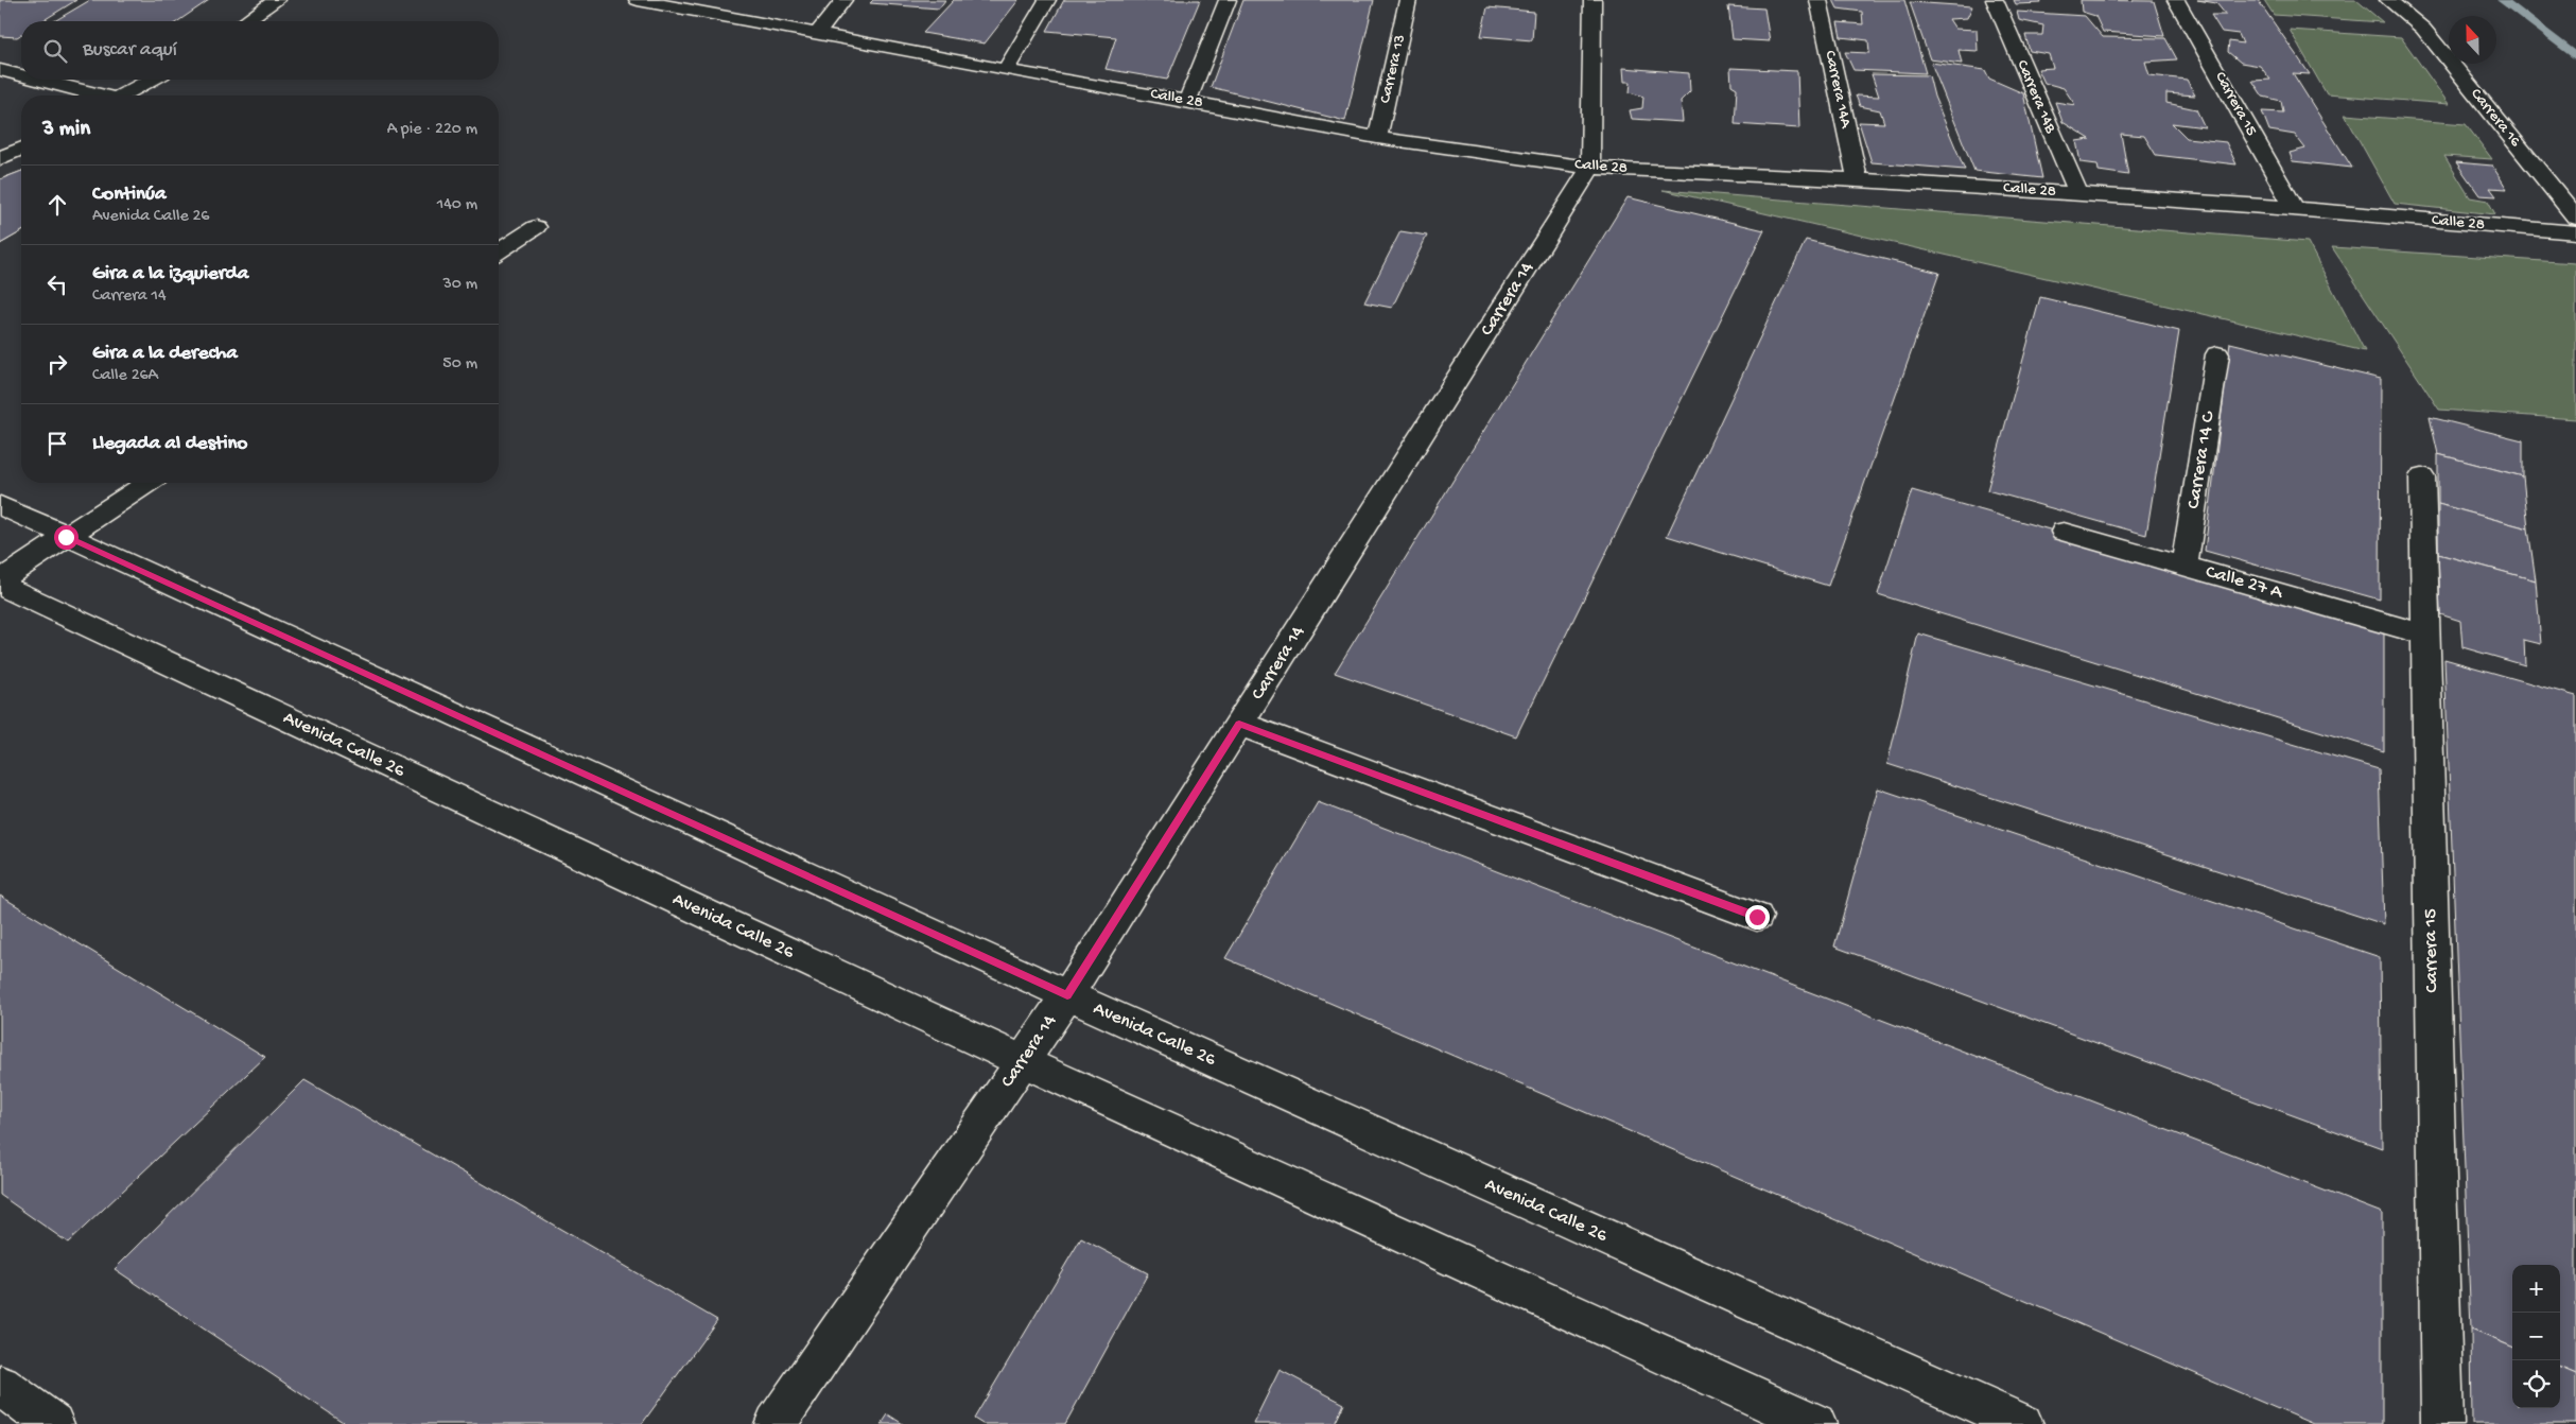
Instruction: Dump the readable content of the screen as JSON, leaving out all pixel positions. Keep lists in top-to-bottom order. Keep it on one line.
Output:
{"streets":{"street":["Carrera 13","Carrera 14A","Carrera 14B","Calle 28","Carrera 15","Carrera 16","Carrera 14","Carrera 14 C","Calle 27 A","Avenida Calle 26"]},"crossings":[["Carrera 13","Calle 28"],["Carrera 14A","Calle 28"],["Carrera 14B","Calle 28"],["Calle 28","Carrera 15"],["Calle 28","Carrera 14"],["Carrera 15","Calle 27 A"],["Carrera 14","Avenida Calle 26"],["Carrera 14 C","Calle 27 A"]],"north":"top","page":{"search":"Buscar aquí","heading":["3 min","A pie · 220 m"],"list":[["Continúa","Avenida Calle 26","140 m"],["Gira a la izquierda","Carrera 14","30 m"],["Gira a la derecha","Calle 26A","50 m"],"Llegada al destino"],"map_buttons":["+","−"]}}
